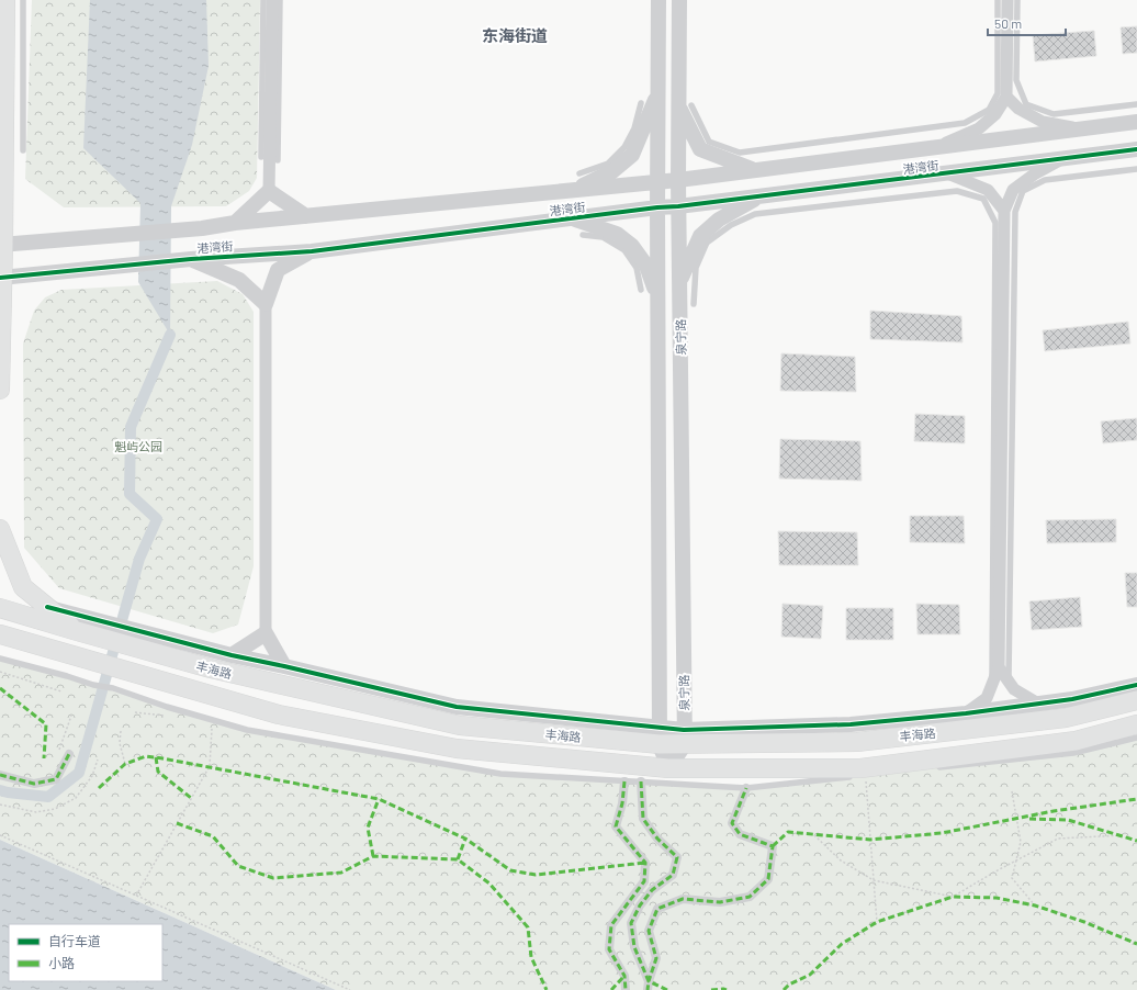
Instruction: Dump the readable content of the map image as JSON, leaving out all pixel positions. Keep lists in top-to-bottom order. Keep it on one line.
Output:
{"streets":{"main road":["丰海路"],"street":["港湾街","泉宁路"]},"crossings":[["港湾街","泉宁路"],["泉宁路","丰海路"]],"districts":["东海街道"],"parks":["魁屿公园"],"legend":["自行车道","小路"],"scale_bar":"50 m"}
